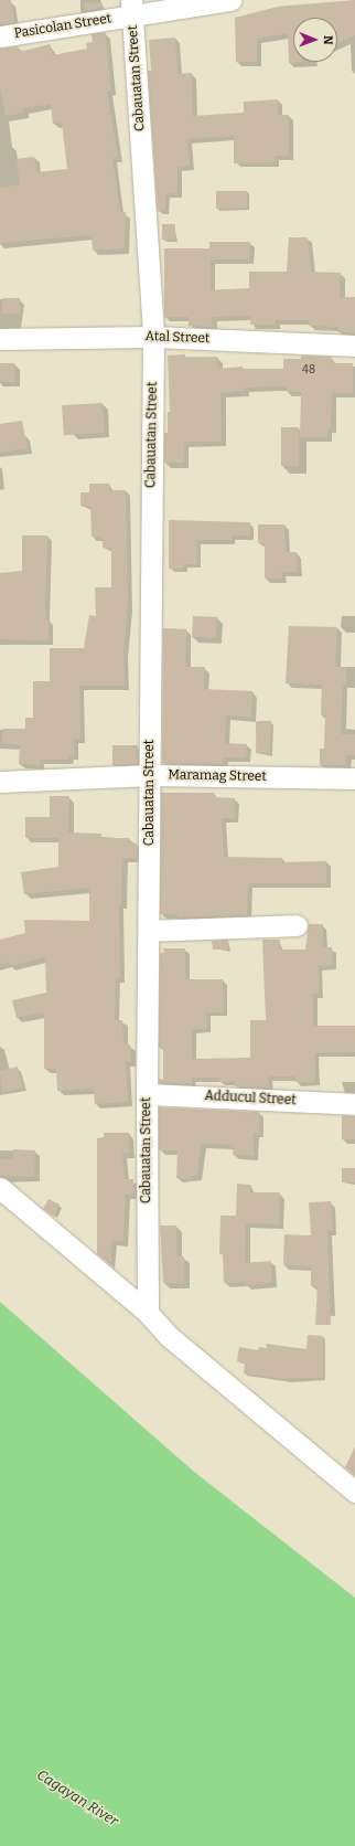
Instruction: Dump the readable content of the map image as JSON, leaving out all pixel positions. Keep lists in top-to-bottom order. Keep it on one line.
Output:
{"streets":{"street":["Pasicolan Street","Cabauatan Street","Atal Street","Maramag Street","Adducul Street"]},"crossings":[["Pasicolan Street","Cabauatan Street"],["Cabauatan Street","Atal Street"],["Cabauatan Street","Maramag Street"],["Cabauatan Street","Adducul Street"]],"water":["Cagayan River"],"house_numbers":["48"],"north":"right"}
